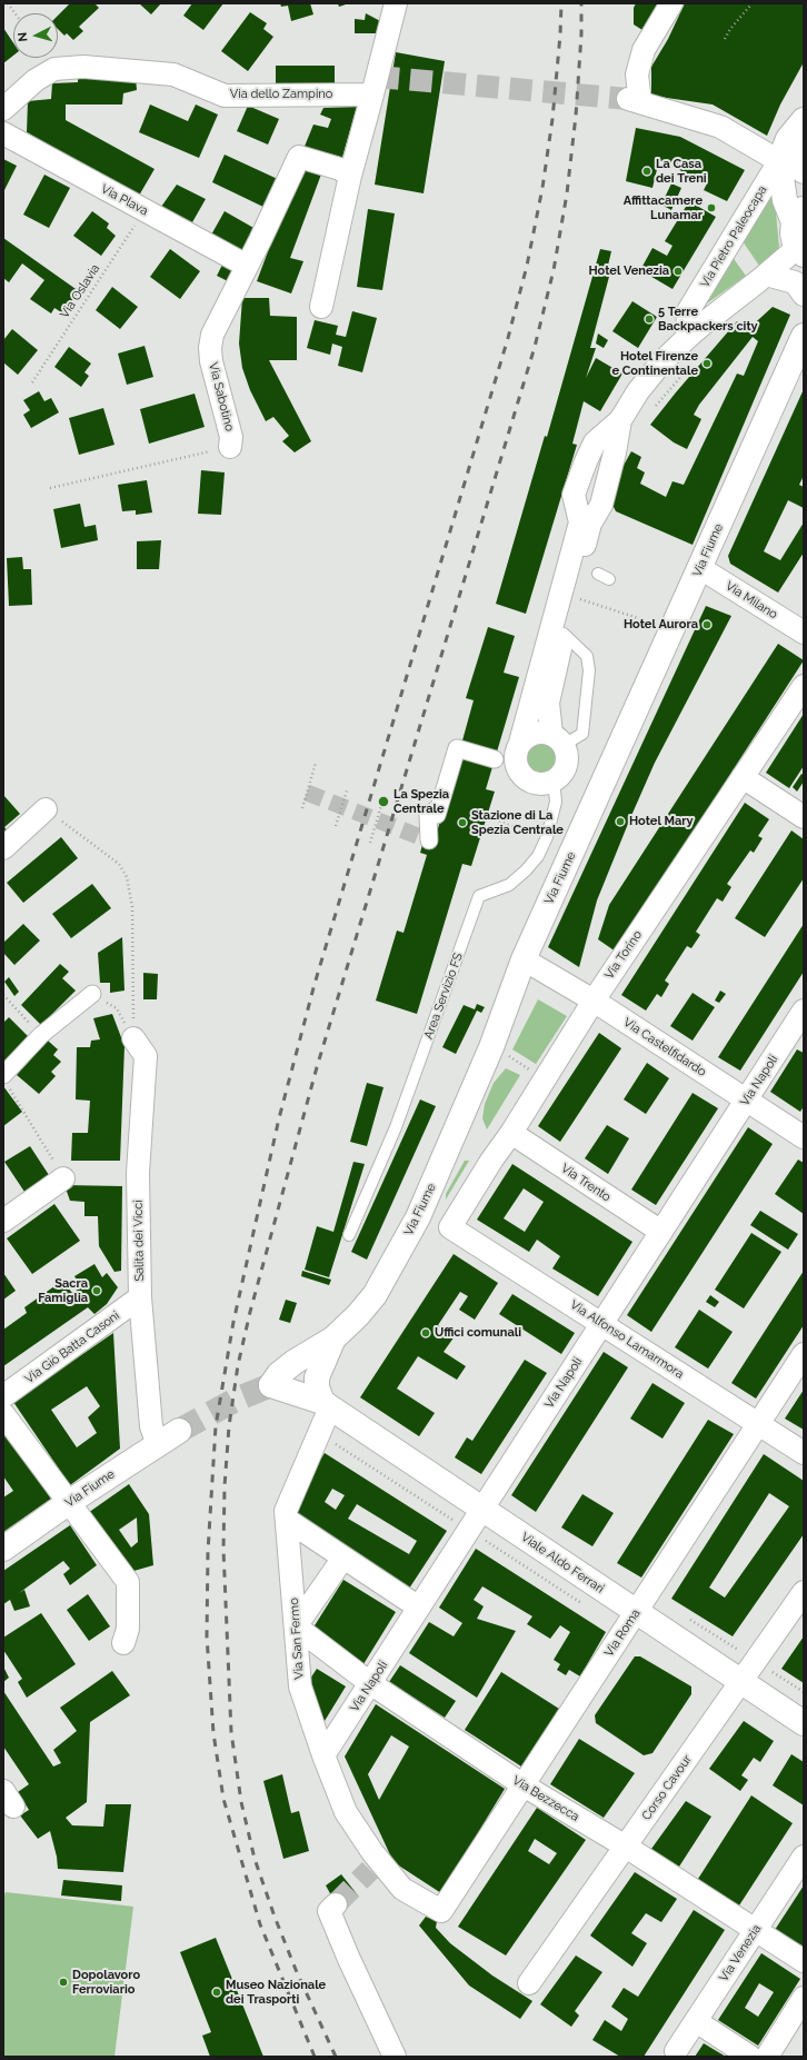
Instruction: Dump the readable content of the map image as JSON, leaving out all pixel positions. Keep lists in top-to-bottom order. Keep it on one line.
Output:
{"streets":{"street":["Via dello Zampino","Via Plava","Via Pietro Paleocapa","Via Sabotino","Via Fiume","Via Milano","Via Torino","Via Castelfidardo","Via Napoli","Via Trento","Salita dei Vicci","Via Alfonso Lamarmora","Via Giò Batta Casoni","Viale Aldo Ferrari","Via Roma","Via San Fermo","Corso Cavour","Via Bezzecca","Via Venezia"],"lane":["Area Servizio FS"],"path":["Via Oslavia"]},"crossings":[["Via Plava","Via Oslavia"],["Via Plava","Via Sabotino"],["Via Fiume","Via Milano"],["Via Fiume","Via Castelfidardo"],["Via Fiume","Salita dei Vicci"],["Via Fiume","Viale Aldo Ferrari"],["Via Torino","Via Castelfidardo"],["Via Torino","Via Trento"],["Via Torino","Via Alfonso Lamarmora"],["Via Castelfidardo","Via Napoli"],["Via Napoli","Via Trento"],["Via Napoli","Via Alfonso Lamarmora"],["Via Napoli","Viale Aldo Ferrari"],["Via Napoli","Via San Fermo"],["Via Napoli","Via Bezzecca"],["Salita dei Vicci","Via Giò Batta Casoni"],["Via Alfonso Lamarmora","Via Roma"],["Viale Aldo Ferrari","Via Roma"],["Viale Aldo Ferrari","Via San Fermo"],["Viale Aldo Ferrari","Corso Cavour"],["Via Roma","Via San Fermo"],["Via Roma","Via Bezzecca"],["Via San Fermo","Via Bezzecca"],["Corso Cavour","Via Bezzecca"],["Via Bezzecca","Via Venezia"]],"places":["La Casa dei Treni","Affittacamere Lunamar","Hotel Venezia","5 Terre Backpackers city","Hotel Firenze e Continentale","Hotel Aurora","La Spezia Centrale","Hotel Mary","Stazione di La Spezia Centrale","Sacra Famiglia","Uffici comunali","Dopolavoro Ferroviario","Museo Nazionale dei Trasporti"],"north":"left"}
